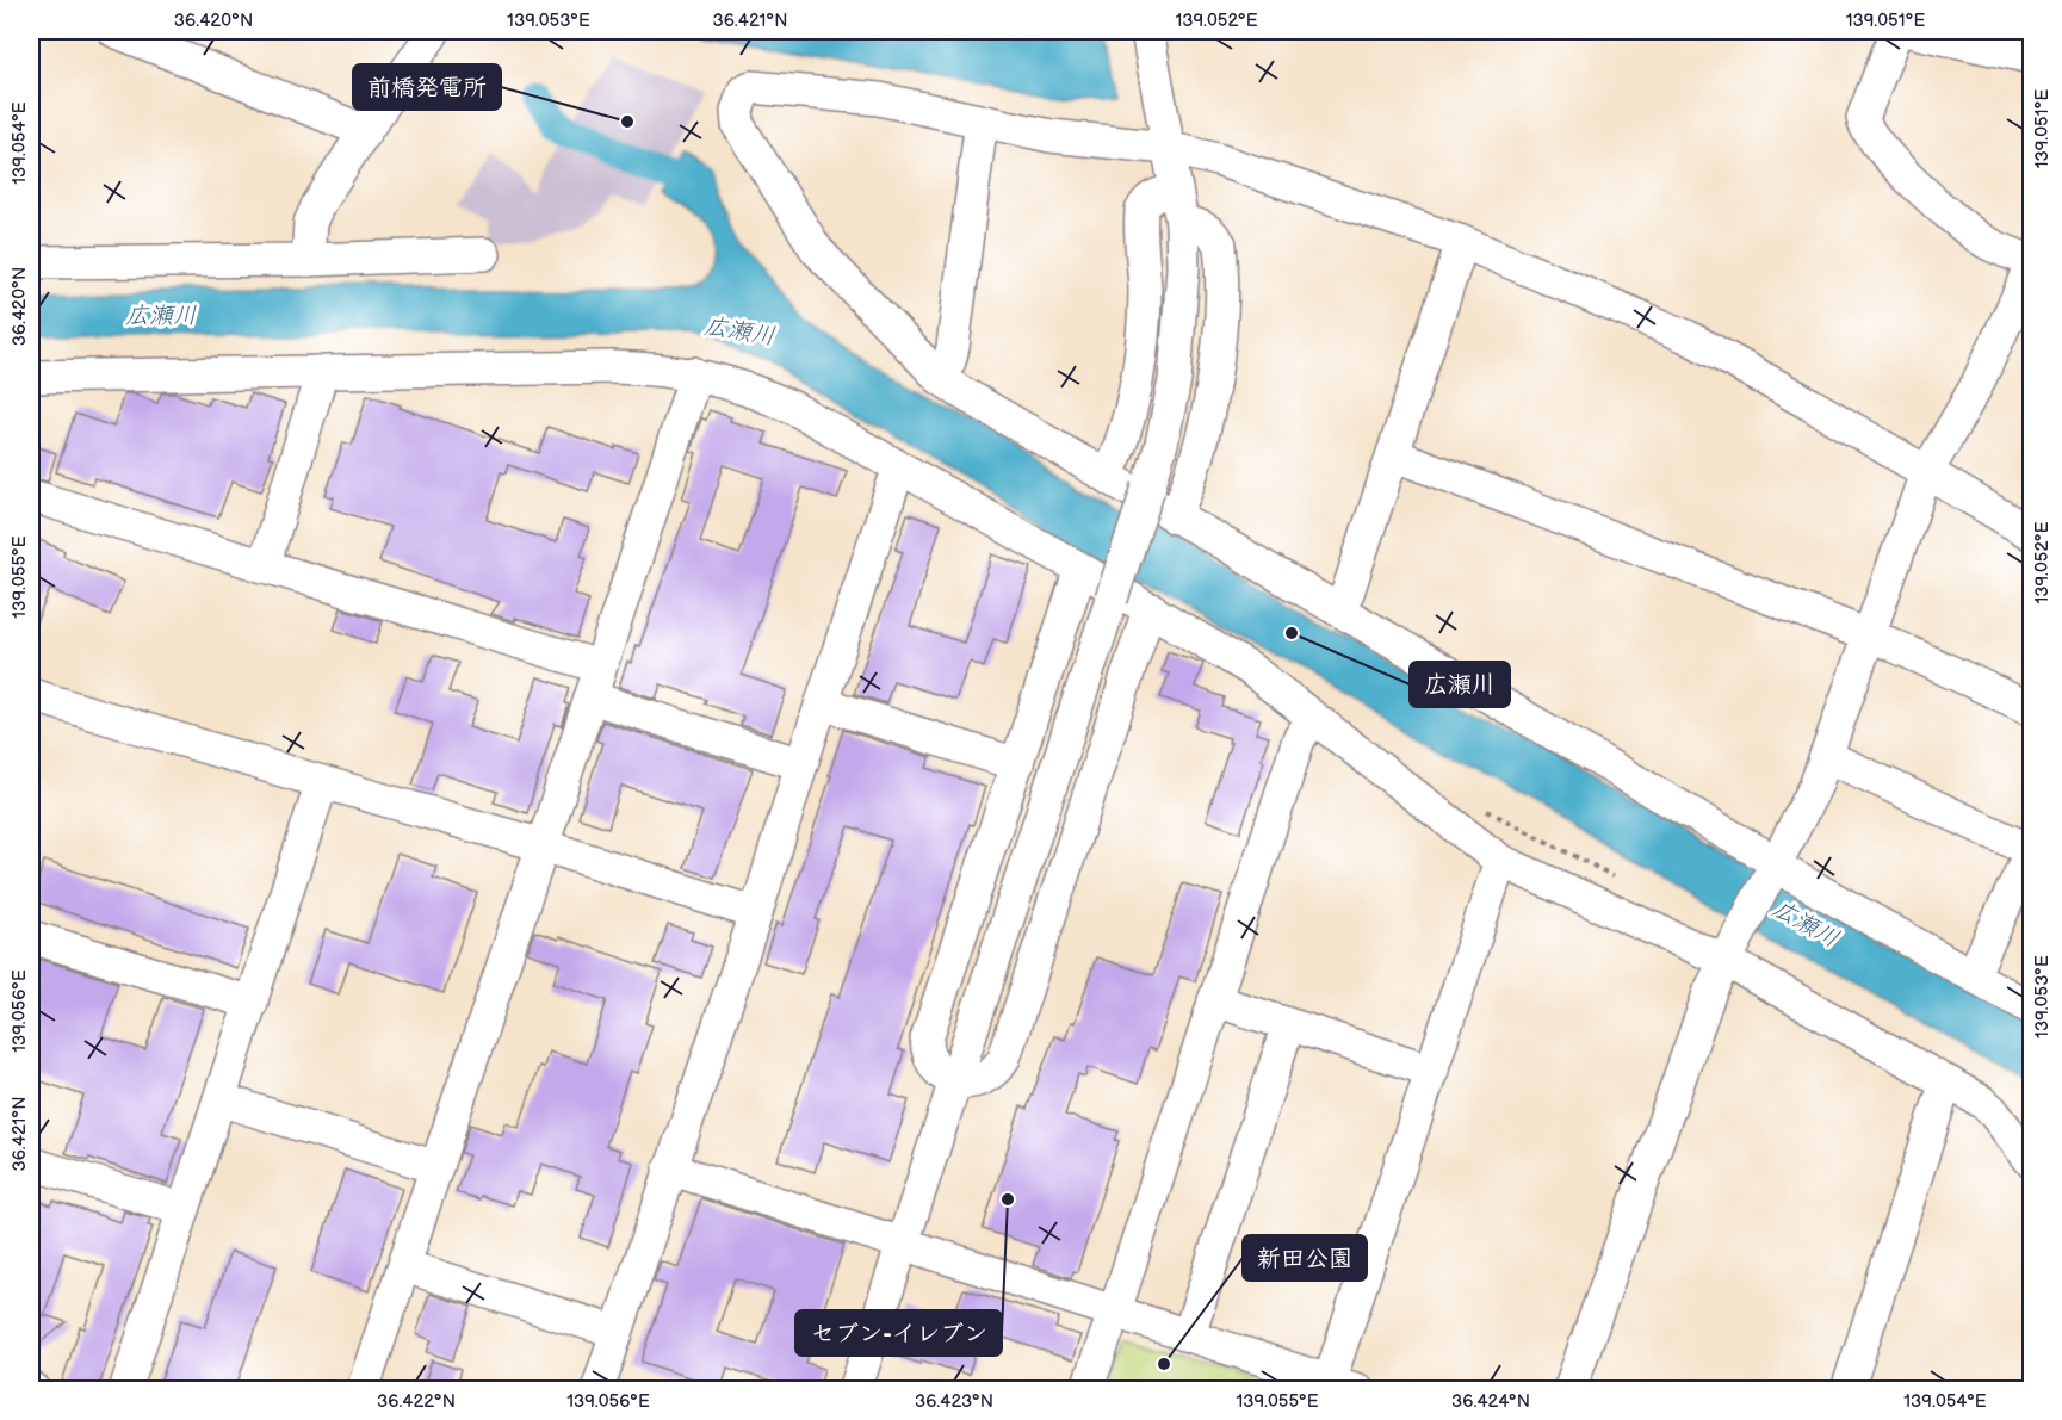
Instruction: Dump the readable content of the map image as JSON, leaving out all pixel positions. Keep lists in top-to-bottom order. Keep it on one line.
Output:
{"water":["広瀬川"],"places":["前橋発電所","広瀬川","セブン-イレブン","新田公園"],"coordinates":["36.420°N","139.053°E","36.421°N","139.052°E","139.051°E","139.054°E","139.055°E","139.056°E","36.422°N","36.423°N","36.424°N"]}
